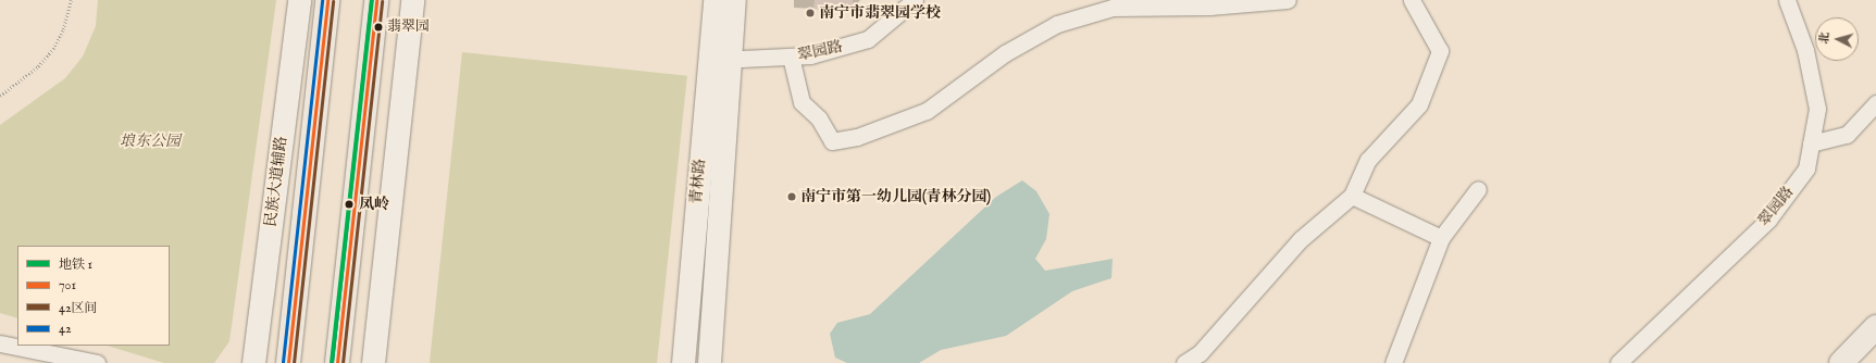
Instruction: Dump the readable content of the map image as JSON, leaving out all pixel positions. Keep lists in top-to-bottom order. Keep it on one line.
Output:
{"streets":{"street":["翠园路","民族大道辅路","青林路"]},"crossings":[["翠园路","青林路"]],"parks":["埌东公园"],"places":["南宁市翡翠园学校","翡翠园","南宁市第一幼儿园(青林分园)","凤岭"],"lines":["metro line 1","transit line 701","transit line 42","transit line 42区间"],"legend":["地铁 1","701","42区间","42"],"north":"left"}
